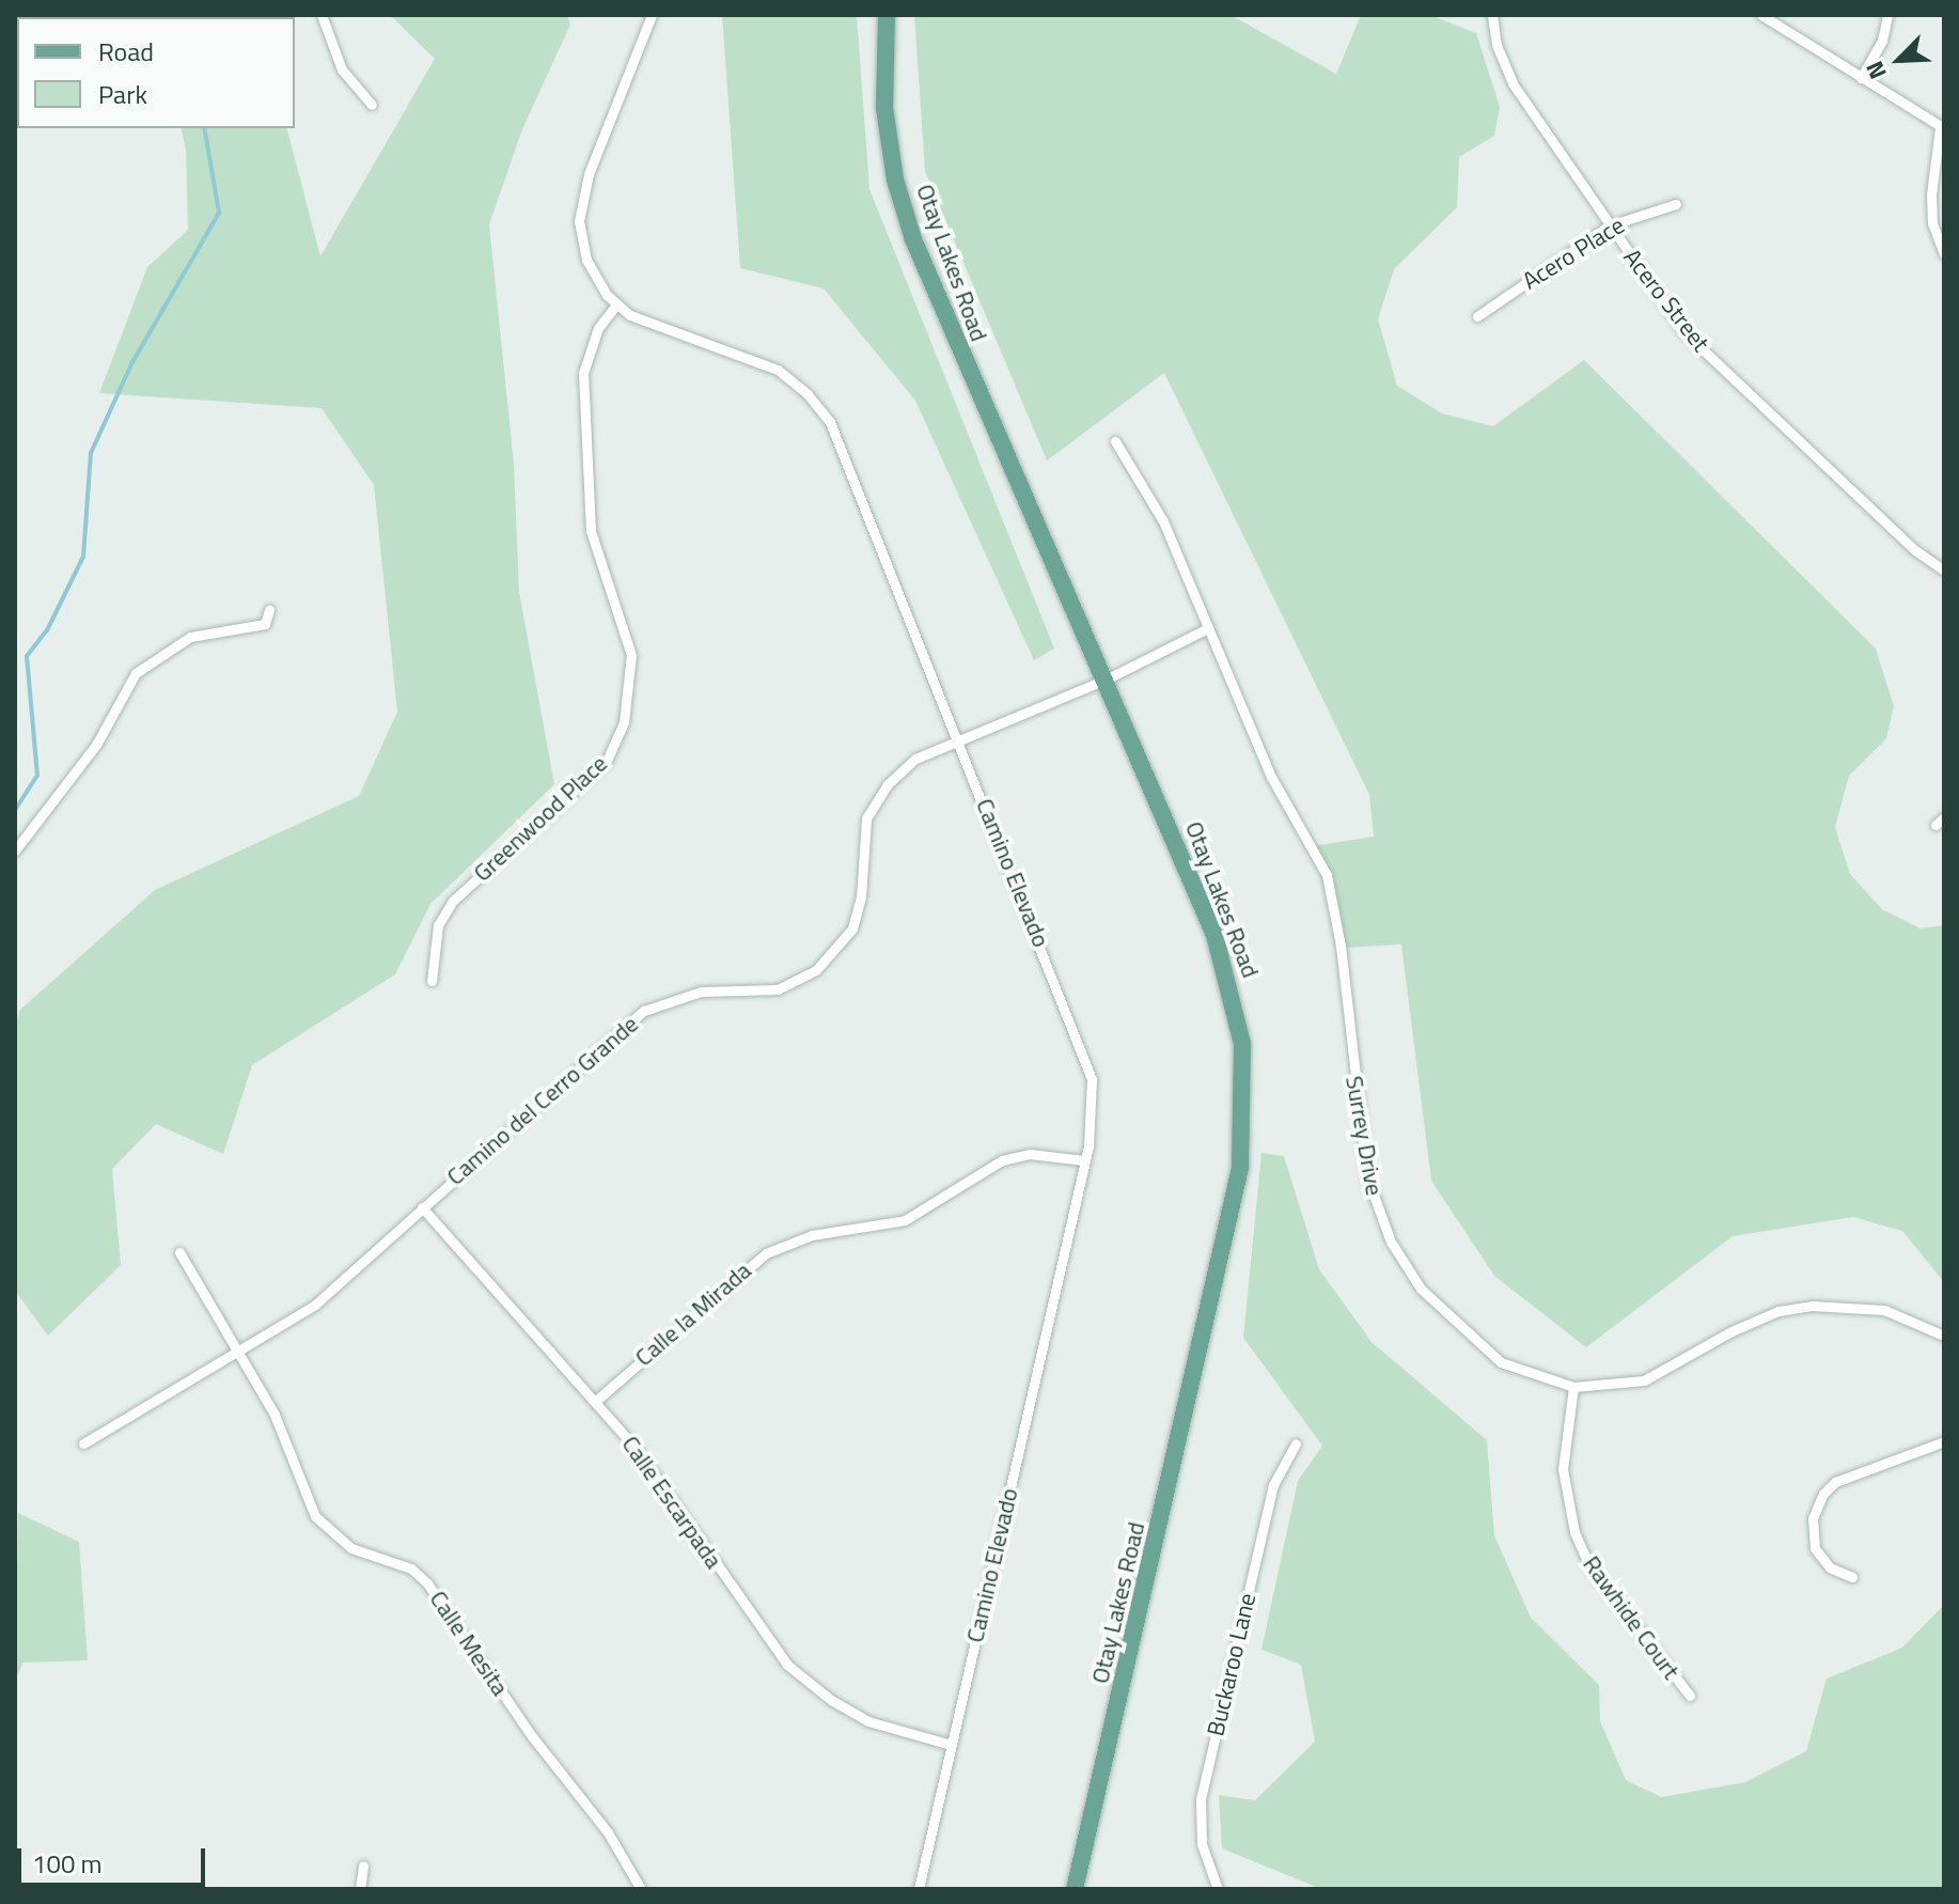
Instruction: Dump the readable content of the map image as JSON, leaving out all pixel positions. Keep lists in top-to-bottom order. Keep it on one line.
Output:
{"streets":{"main road":["Otay Lakes Road"],"street":["Acero Place","Acero Street","Greenwood Place","Camino Elevado","Camino del Cerro Grande","Surrey Drive","Calle la Mirada","Calle Escarpada","Rawhide Court","Calle Mesita","Buckaroo Lane"]},"crossings":[["Acero Place","Acero Street"],["Otay Lakes Road","Camino del Cerro Grande"],["Greenwood Place","Camino Elevado"],["Camino Elevado","Camino del Cerro Grande"],["Camino Elevado","Calle la Mirada"],["Camino Elevado","Calle Escarpada"],["Camino del Cerro Grande","Surrey Drive"],["Camino del Cerro Grande","Calle Escarpada"],["Camino del Cerro Grande","Calle Mesita"],["Surrey Drive","Rawhide Court"],["Calle la Mirada","Calle Escarpada"]],"legend":["Road","Park"],"scale_bar":"100 m","north":"bottom left"}
